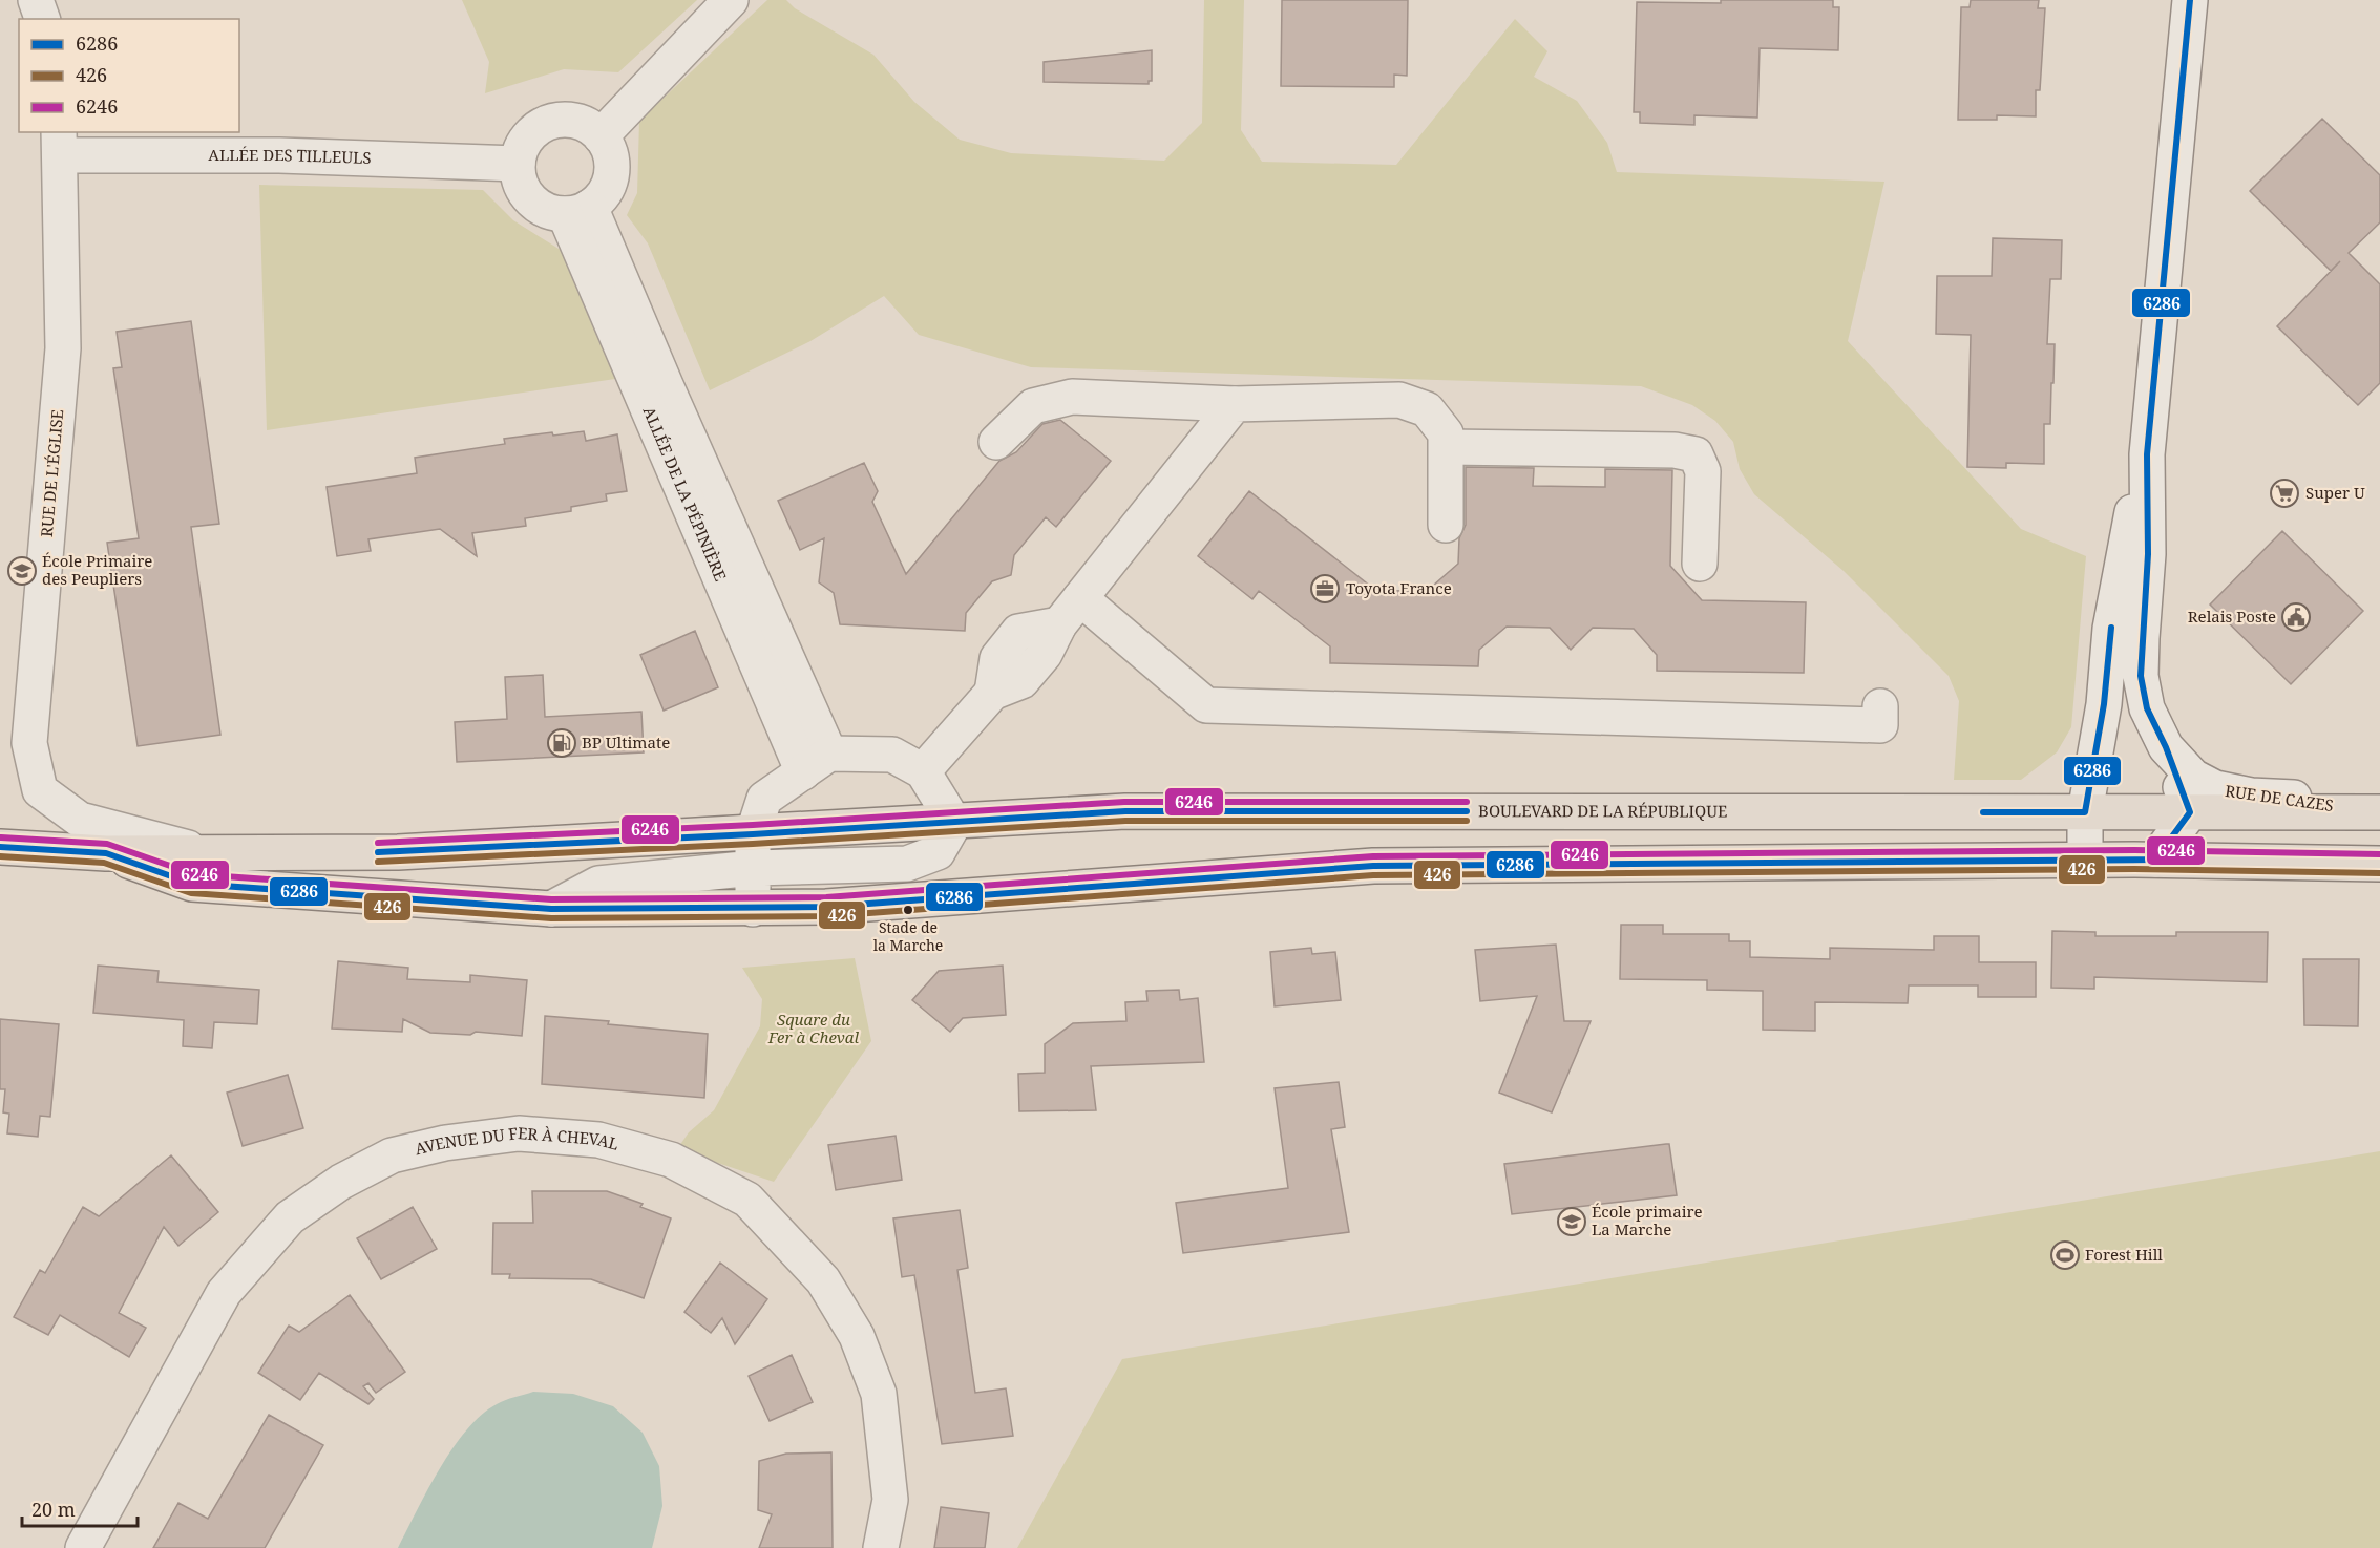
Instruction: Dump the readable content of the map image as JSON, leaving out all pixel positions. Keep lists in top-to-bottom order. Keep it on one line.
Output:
{"streets":{"main road":["BOULEVARD DE LA RÉPUBLIQUE"],"street":["ALLÉE DES TILLEULS","RUE DE L'ÉGLISE","ALLÉE DE LA PÉPINIÈRE","RUE DE CAZES","AVENUE DU FER À CHEVAL"]},"crossings":[["ALLÉE DES TILLEULS","RUE DE L'ÉGLISE"],["ALLÉE DES TILLEULS","ALLÉE DE LA PÉPINIÈRE"],["RUE DE L'ÉGLISE","BOULEVARD DE LA RÉPUBLIQUE"],["RUE DE CAZES","BOULEVARD DE LA RÉPUBLIQUE"]],"parks":["Square du Fer à Cheval"],"places":{"supermarket":["Super U"],"school or university":["École Primaire des Peupliers","École primaire La Marche"],"office":["Toyota France"],"public building":["Relais Poste"],"fuel station":["BP Ultimate"],"other":["Stade de la Marche"],"sports":["Forest Hill"]},"lines":["transit line 6286","transit line 6246","transit line 426"],"legend":["6286","426","6246"],"scale_bar":"20 m"}
